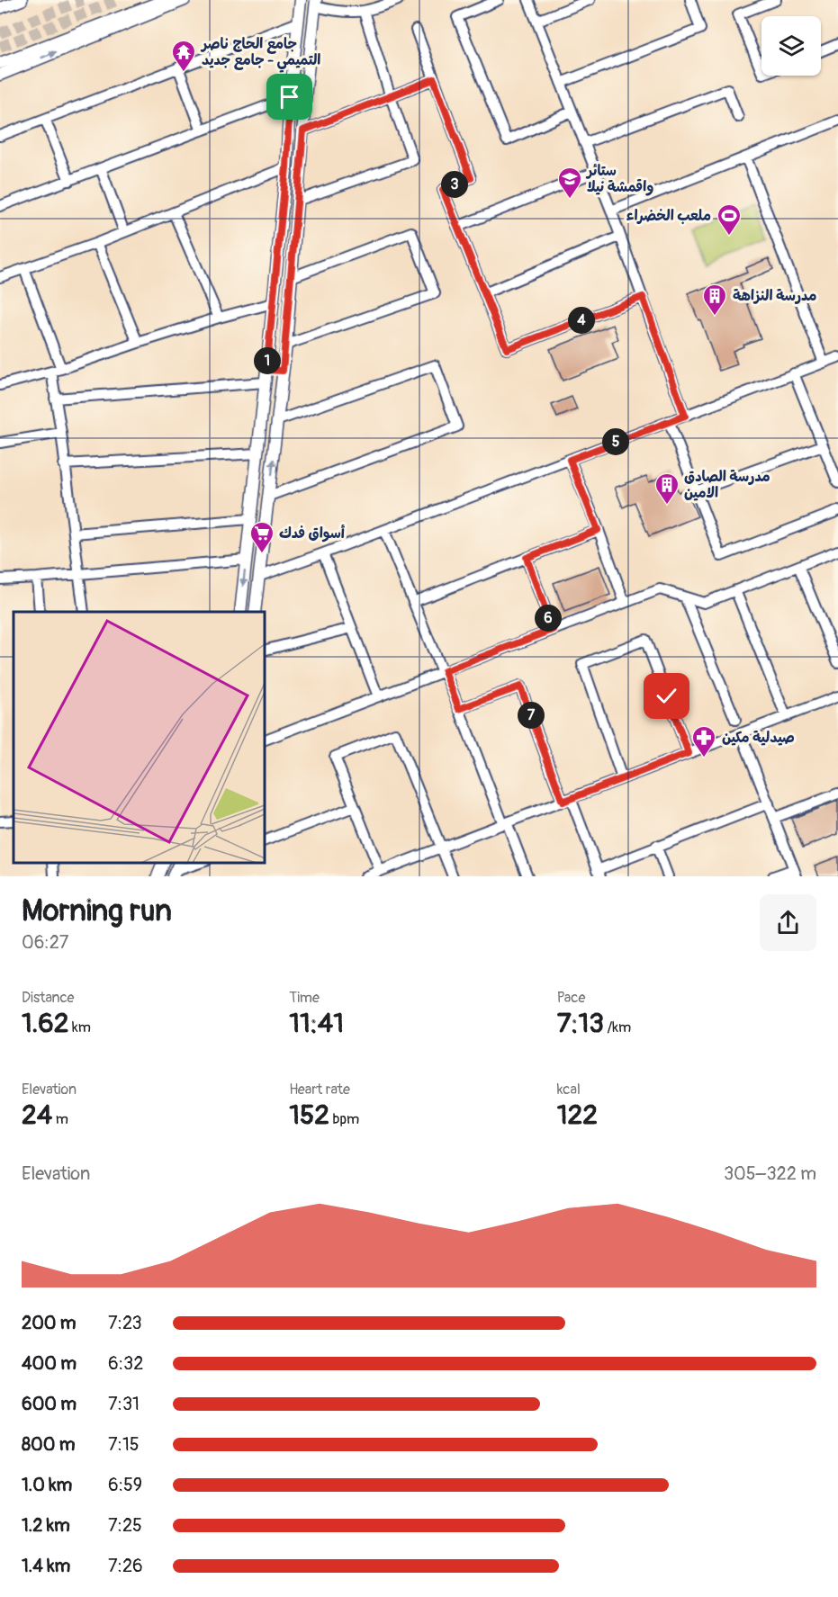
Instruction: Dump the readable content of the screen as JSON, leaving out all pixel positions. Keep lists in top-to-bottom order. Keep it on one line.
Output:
{"places":{"temple":["جامع الحاج ناصر التميمي - جامع جديد"],"school or university":["ستائر واقمشة نيلا"],"sports":["ملعب الخضراء"],"building":["مدرسة النزاهة","مدرسة الصادق الامين"],"supermarket":["أسواق فدك"],"pharmacy":["صيدلية مكين"]},"page":{"pins":["3","4","1","5","6","7"],"heading":["Morning run","06:27"],"stats":[["Distance","1.62 km"],["Time","11:41"],["Pace","7:13 /km"],["Elevation","24 m"],["Heart rate","152 bpm"],["kcal","122"]],"chart":["Elevation","305–322 m"],"list":[{"name":"200 m","note":"7:23"},{"name":"400 m","note":"6:32"},{"name":"600 m","note":"7:31"},{"name":"800 m","note":"7:15"},{"name":"1.0 km","note":"6:59"},{"name":"1.2 km","note":"7:25"},{"name":"1.4 km","note":"7:26"}]}}
